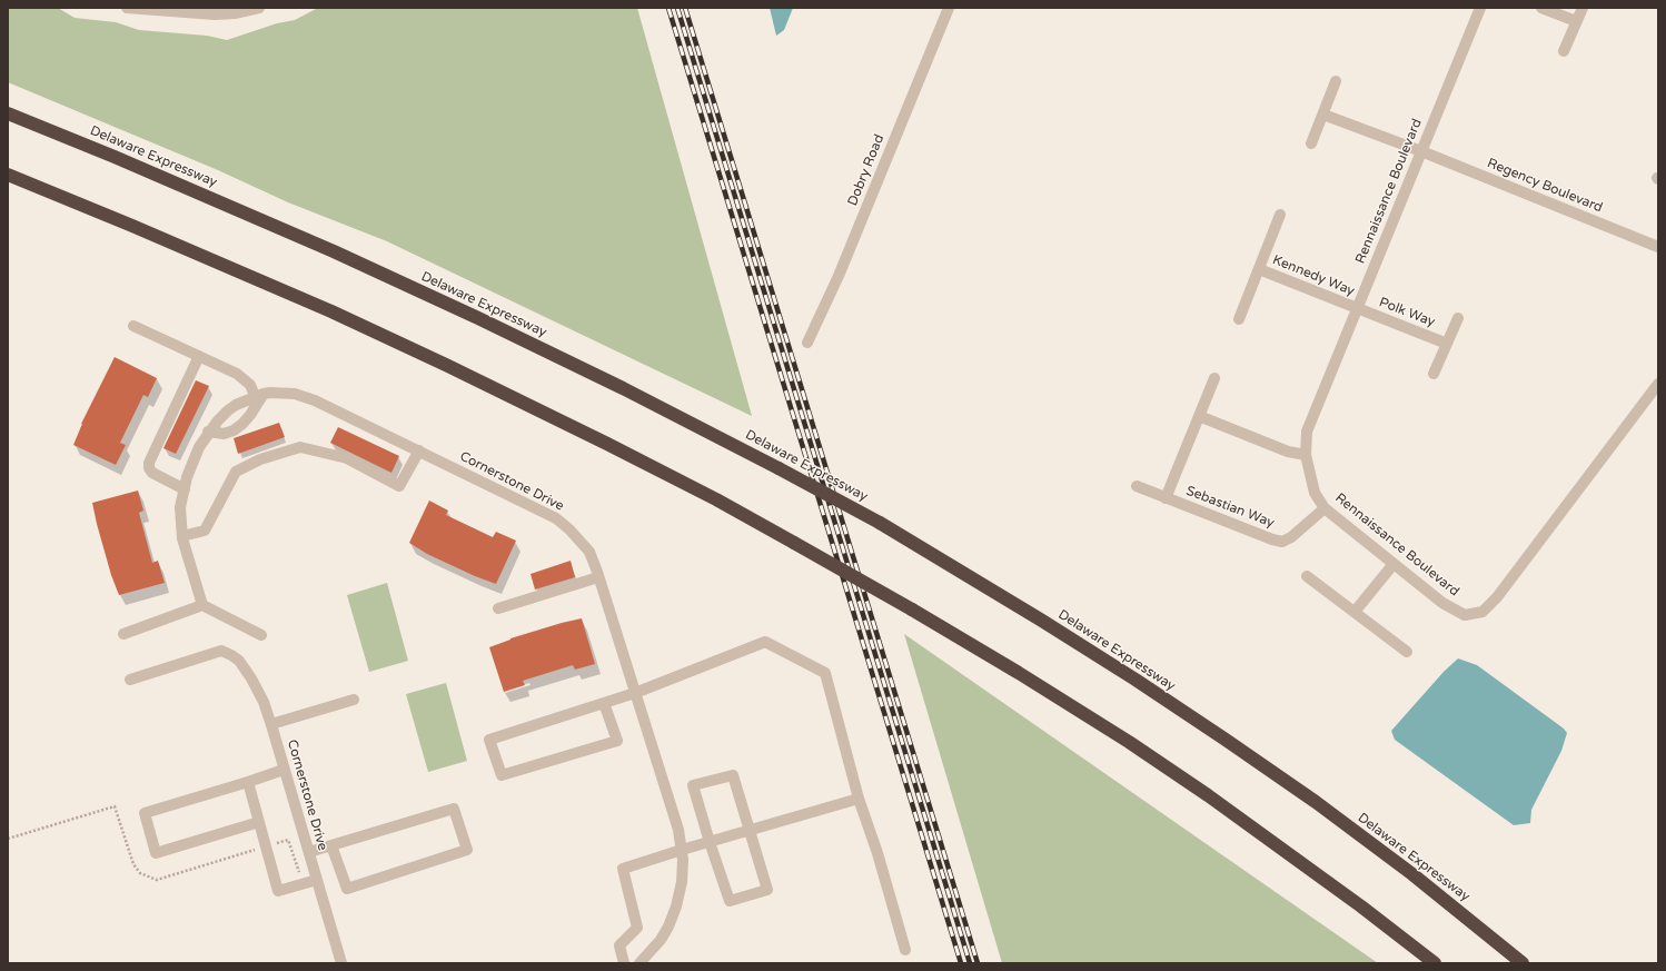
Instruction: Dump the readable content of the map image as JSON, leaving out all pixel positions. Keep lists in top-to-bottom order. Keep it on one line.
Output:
{"streets":{"highway":["Delaware Expressway"],"street":["Dobry Road","Regency Boulevard","Rennaissance Boulevard","Kennedy Way","Polk Way","Cornerstone Drive","Sebastian Way"]},"crossings":[["Regency Boulevard","Rennaissance Boulevard"],["Rennaissance Boulevard","Kennedy Way"],["Rennaissance Boulevard","Polk Way"],["Rennaissance Boulevard","Sebastian Way"],["Kennedy Way","Polk Way"]]}
